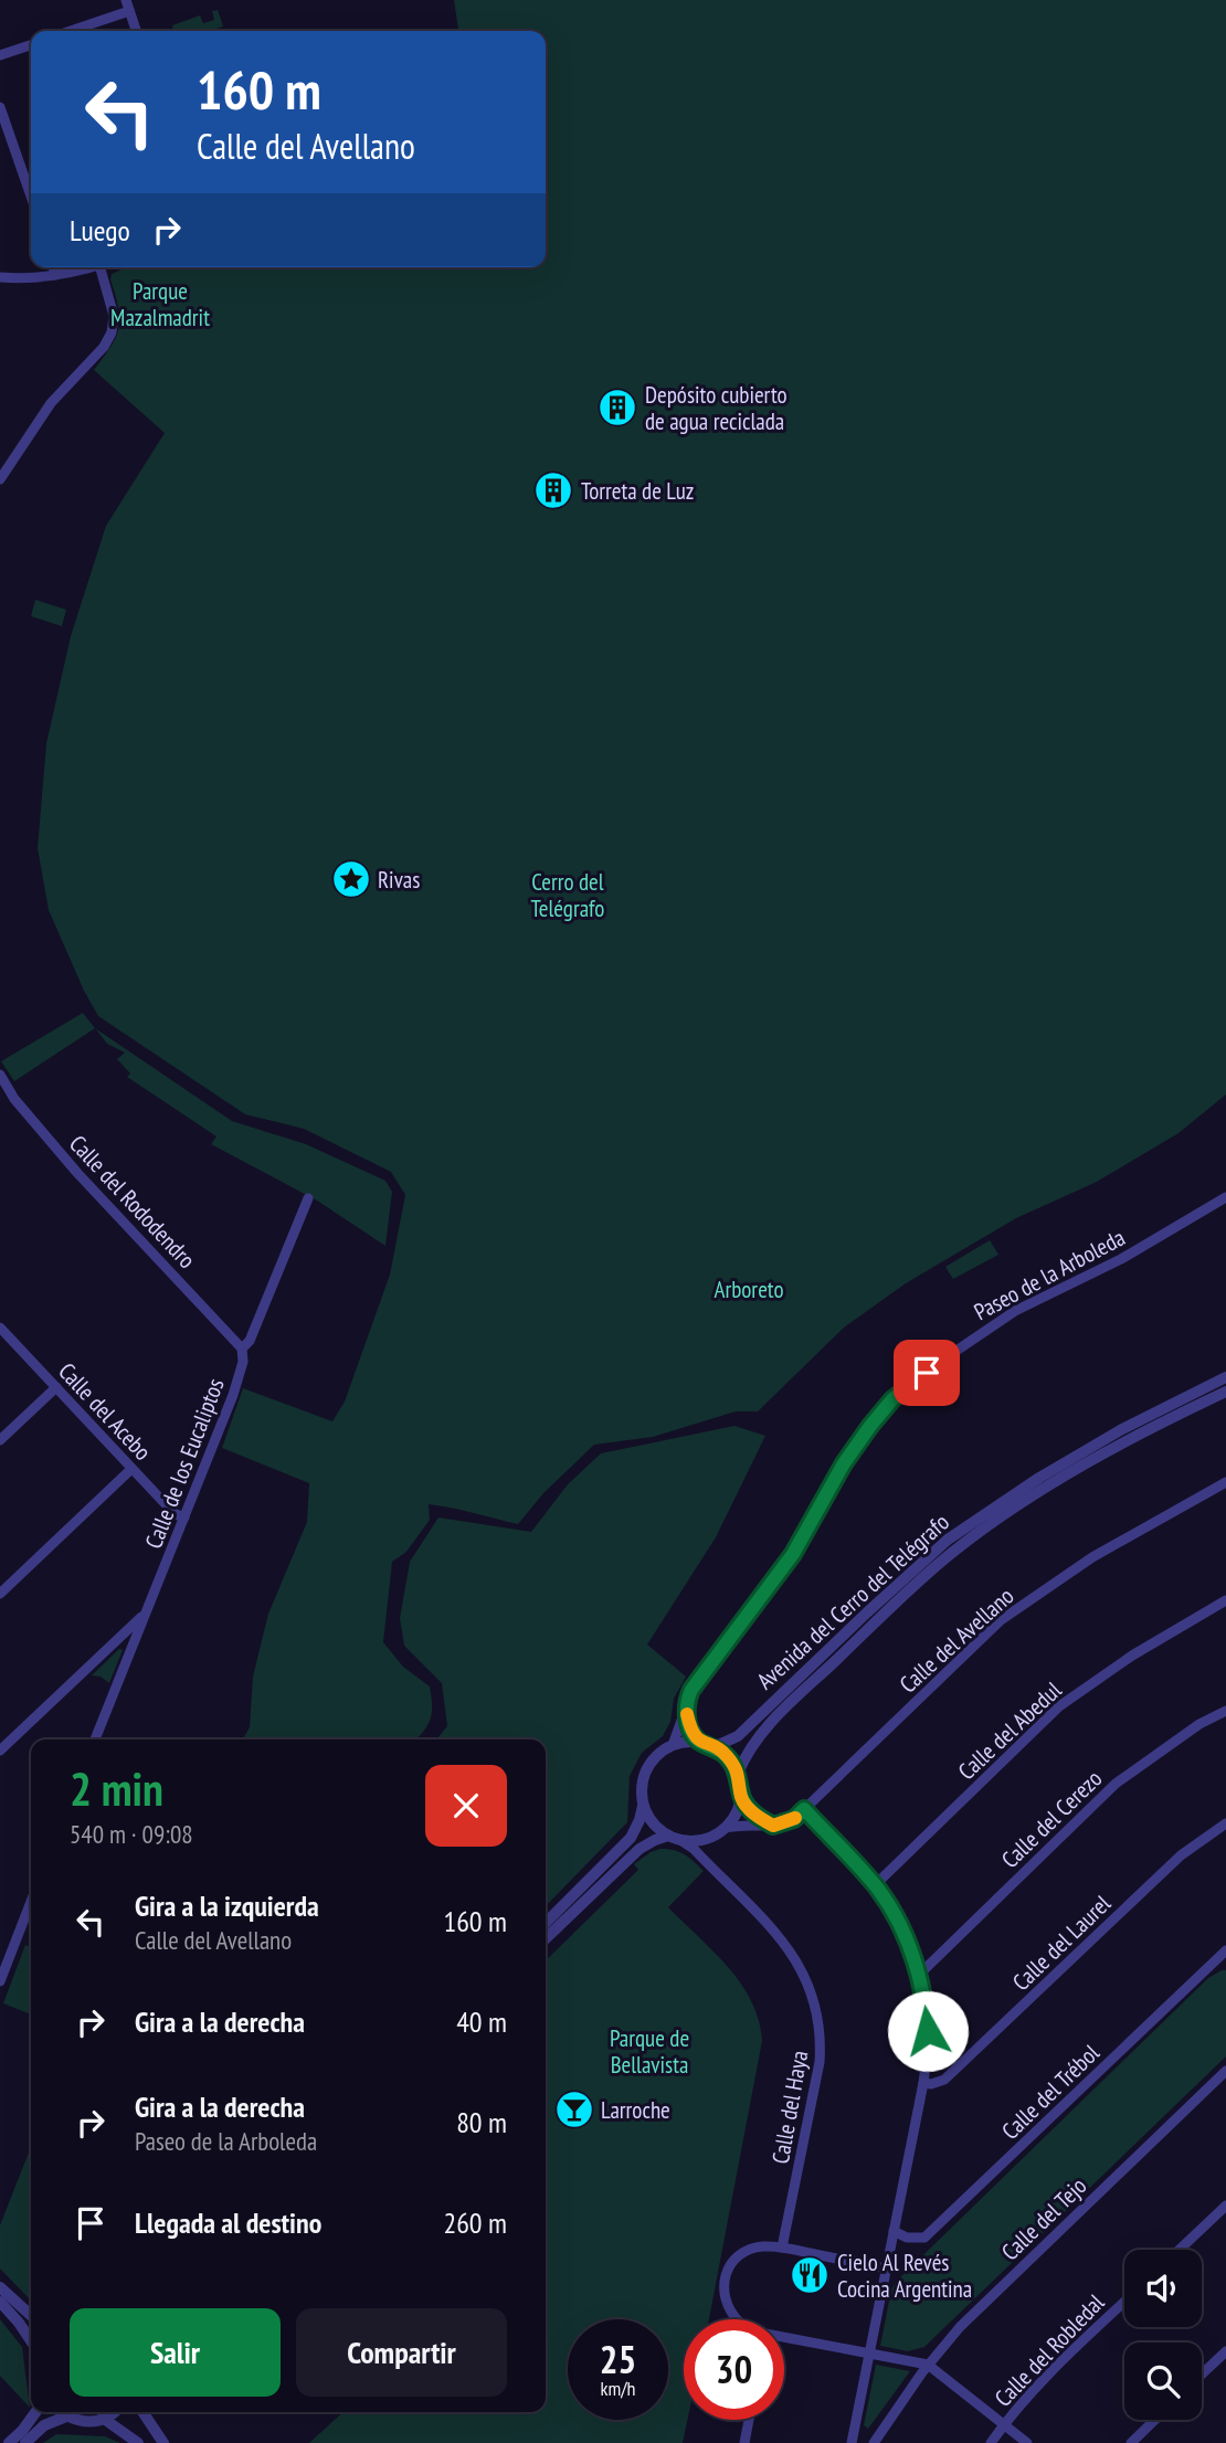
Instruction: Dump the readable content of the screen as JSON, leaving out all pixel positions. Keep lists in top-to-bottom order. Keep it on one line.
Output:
{"streets":{"street":["Calle del Rododendro","Paseo de la Arboleda","Calle del Acebo","Calle de los Eucaliptos","Avenida del Cerro del Telégrafo","Calle del Avellano","Calle del Abedul","Calle del Cerezo","Calle del Laurel","Calle del Trébol","Calle del Haya","Calle del Tejo","Calle del Robledal"]},"crossings":[["Calle del Rododendro","Calle de los Eucaliptos"],["Paseo de la Arboleda","Avenida del Cerro del Telégrafo"],["Paseo de la Arboleda","Calle del Avellano"],["Paseo de la Arboleda","Calle del Haya"],["Calle del Acebo","Calle de los Eucaliptos"],["Avenida del Cerro del Telégrafo","Calle del Avellano"],["Avenida del Cerro del Telégrafo","Calle del Haya"],["Calle del Avellano","Calle del Haya"]],"parks":["Parque Mazalmadrit","Cerro del Telégrafo","Arboreto","Parque de Bellavista"],"places":{"building":["Depósito cubierto de agua reciclada","Torreta de Luz"],"place":["Rivas"],"bar":["Larroche"],"restaurant":["Cielo Al Revés Cocina Argentina"]},"page":{"turn":["160 m","Calle del Avellano"],"then":"Luego","heading":["2 min","540 m · 09:08"],"list":[{"name":"Gira a la izquierda","note":"Calle del Avellano","value":"160 m"},{"name":"Gira a la derecha","value":"40 m"},{"name":"Gira a la derecha","note":"Paseo de la Arboleda","value":"80 m"},{"name":"Llegada al destino","value":"260 m"}],"buttons":["Salir","Compartir"],"speed":"25 km/h","limit":"30"}}
